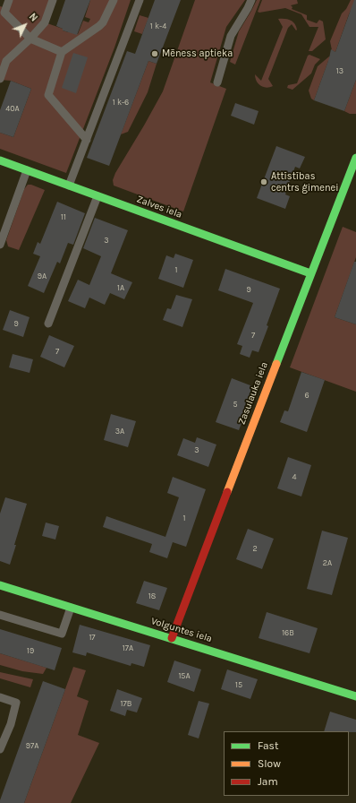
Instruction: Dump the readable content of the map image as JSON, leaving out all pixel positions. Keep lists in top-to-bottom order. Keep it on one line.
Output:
{"streets":{"street":["Zalves iela","Zasulauka iela","Volguntes iela"]},"crossings":[["Zalves iela","Zasulauka iela"],["Zasulauka iela","Volguntes iela"]],"places":["Mēness aptieka","Attīstības centrs ģimenei"],"house_numbers":["1 k-4","13","1 k-6","40A","11","3","1","9A","1A","9","9","7","7","6","5","3A","3","4","1","2","2A","18","16B","17","17A","19","15A","15","17B","97A"],"legend":["Fast","Slow","Jam"],"north":"top right"}
